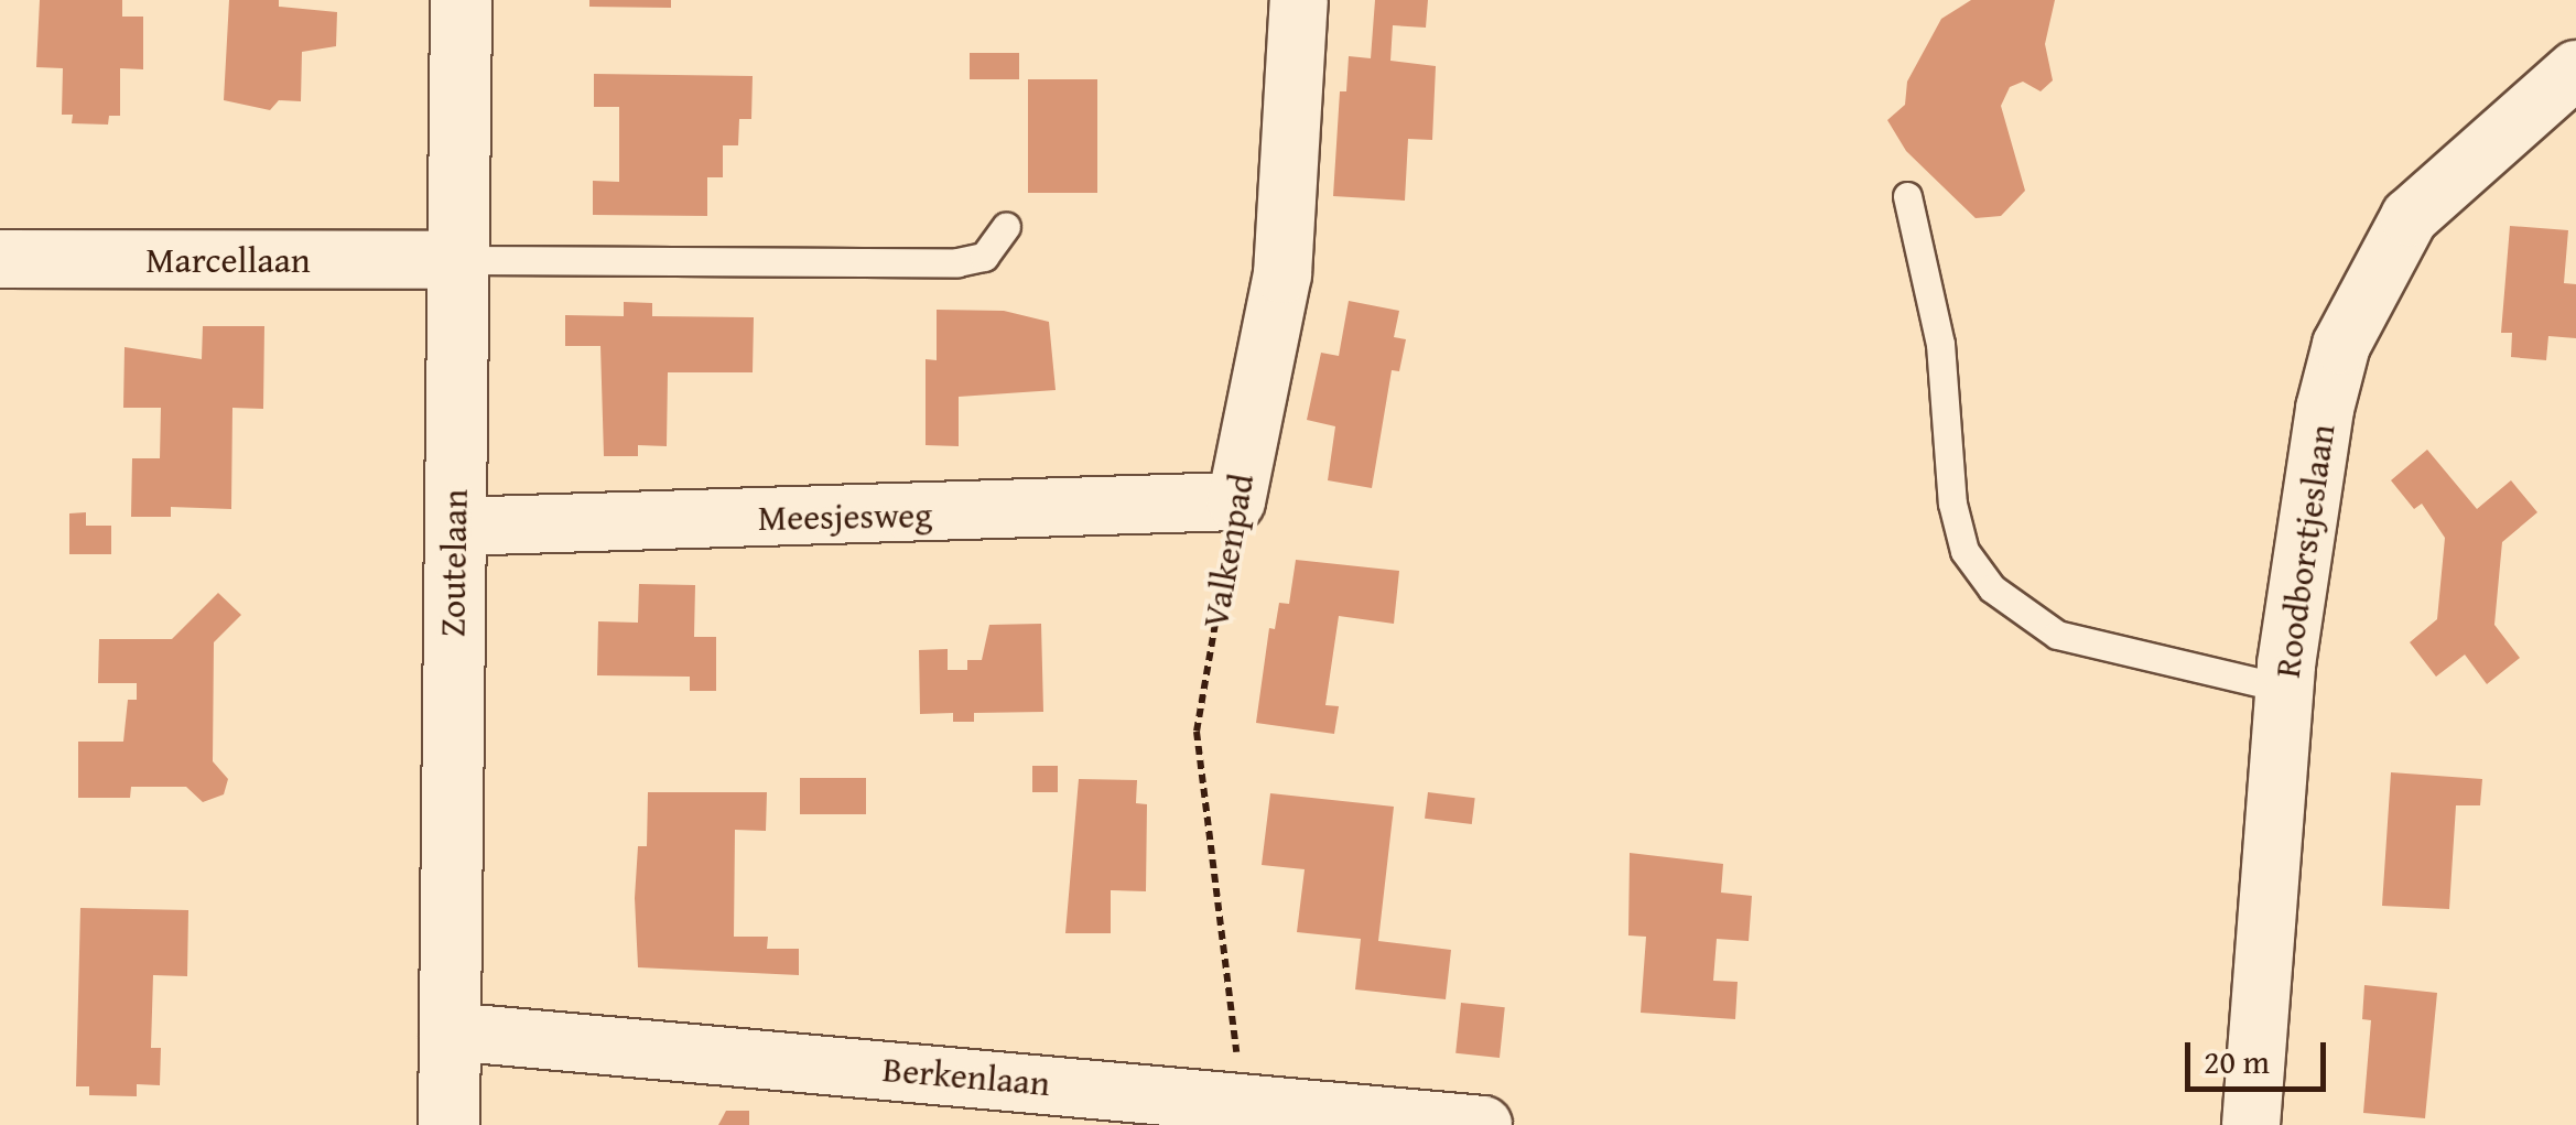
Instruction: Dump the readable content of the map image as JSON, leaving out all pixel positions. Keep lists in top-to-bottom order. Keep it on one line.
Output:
{"streets":{"street":["Marcellaan","Meesjesweg","Valkenpad","Roodborstjeslaan","Zoutelaan","Berkenlaan"]},"crossings":[["Marcellaan","Zoutelaan"],["Meesjesweg","Valkenpad"],["Meesjesweg","Zoutelaan"],["Valkenpad","Berkenlaan"],["Zoutelaan","Berkenlaan"]],"scale_bar":"20 m"}
